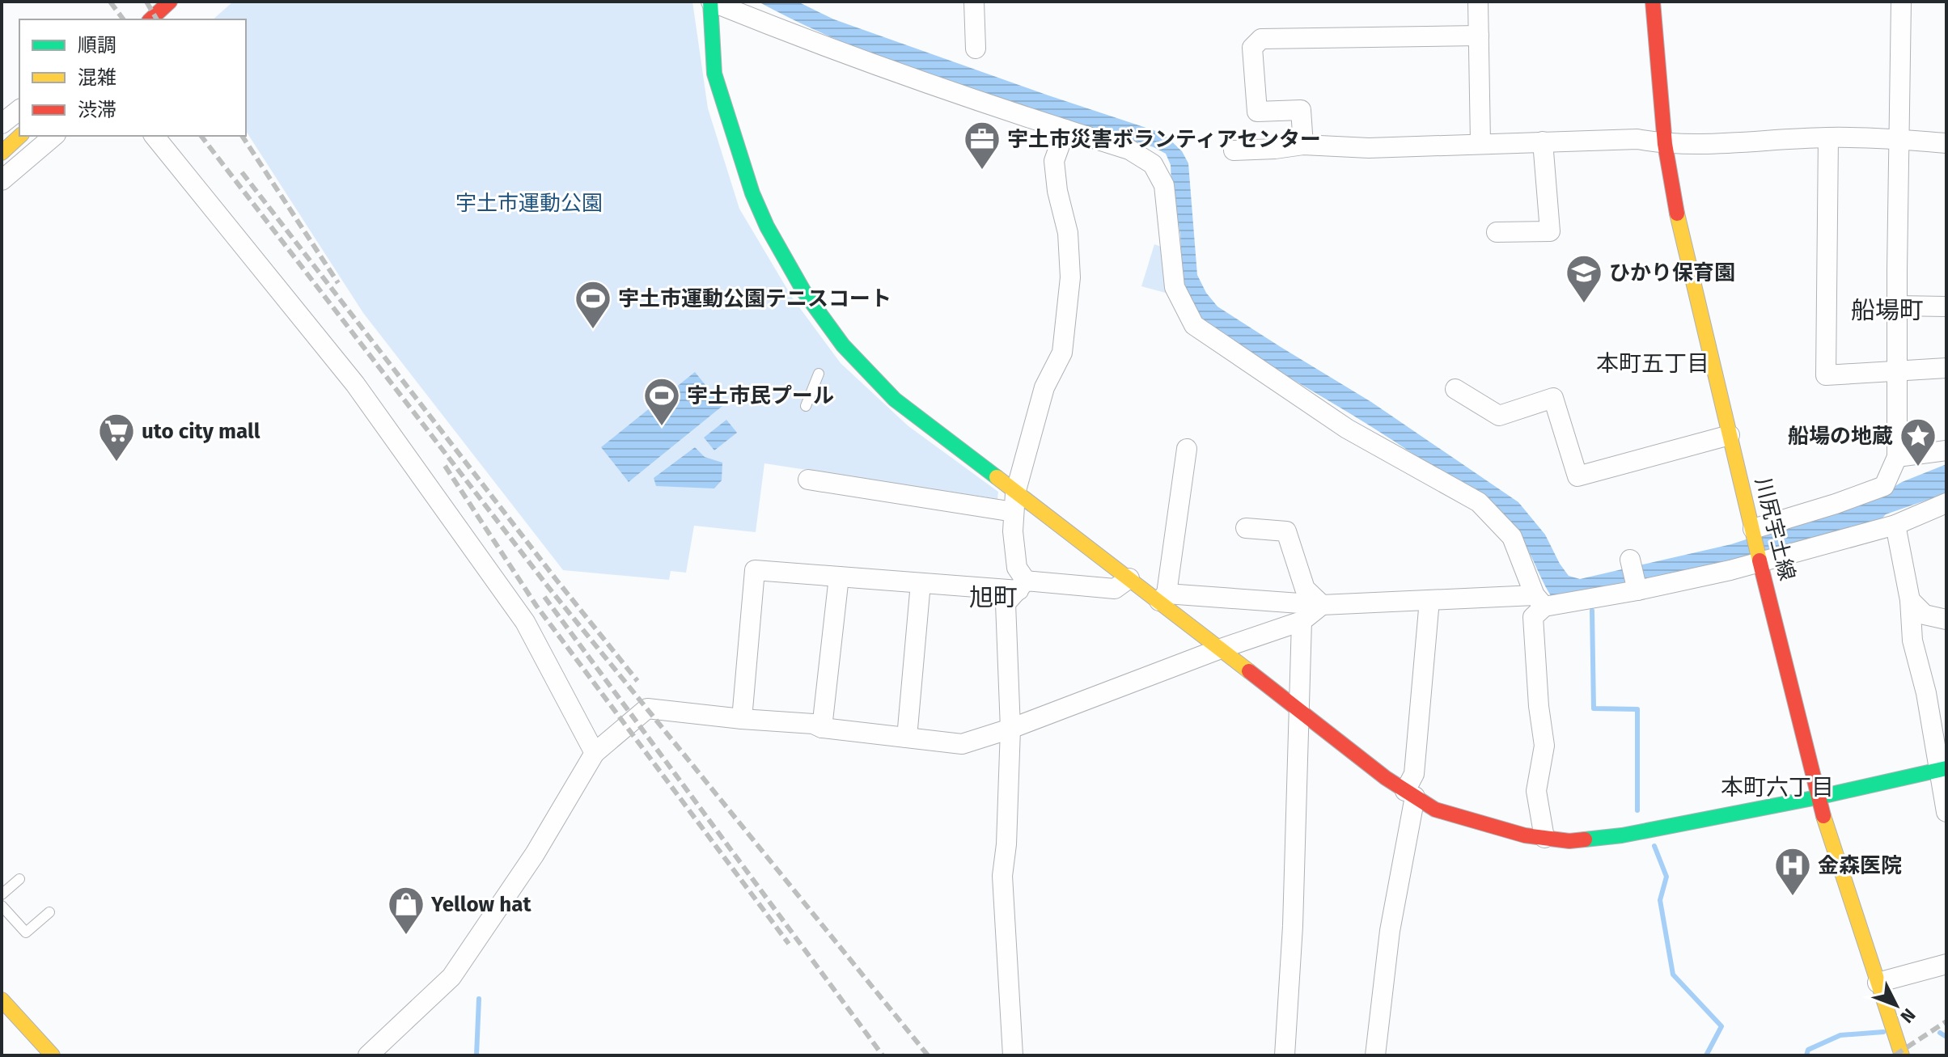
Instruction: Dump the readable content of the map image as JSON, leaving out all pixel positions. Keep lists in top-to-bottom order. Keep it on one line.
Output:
{"streets":{"street":["川尻宇土線"]},"districts":["船場町","本町五丁目","旭町","本町六丁目"],"parks":["宇土市運動公園"],"places":{"office":["宇土市災害ボランティアセンター"],"school or university":["ひかり保育園"],"sports":["宇土市運動公園テニスコート","宇土市民プール"],"supermarket":["uto city mall"],"place":["船場の地蔵"],"hospital":["金森医院"],"shop":["Yellow hat"]},"legend":["順調","混雑","渋滞"],"north":"bottom right"}
